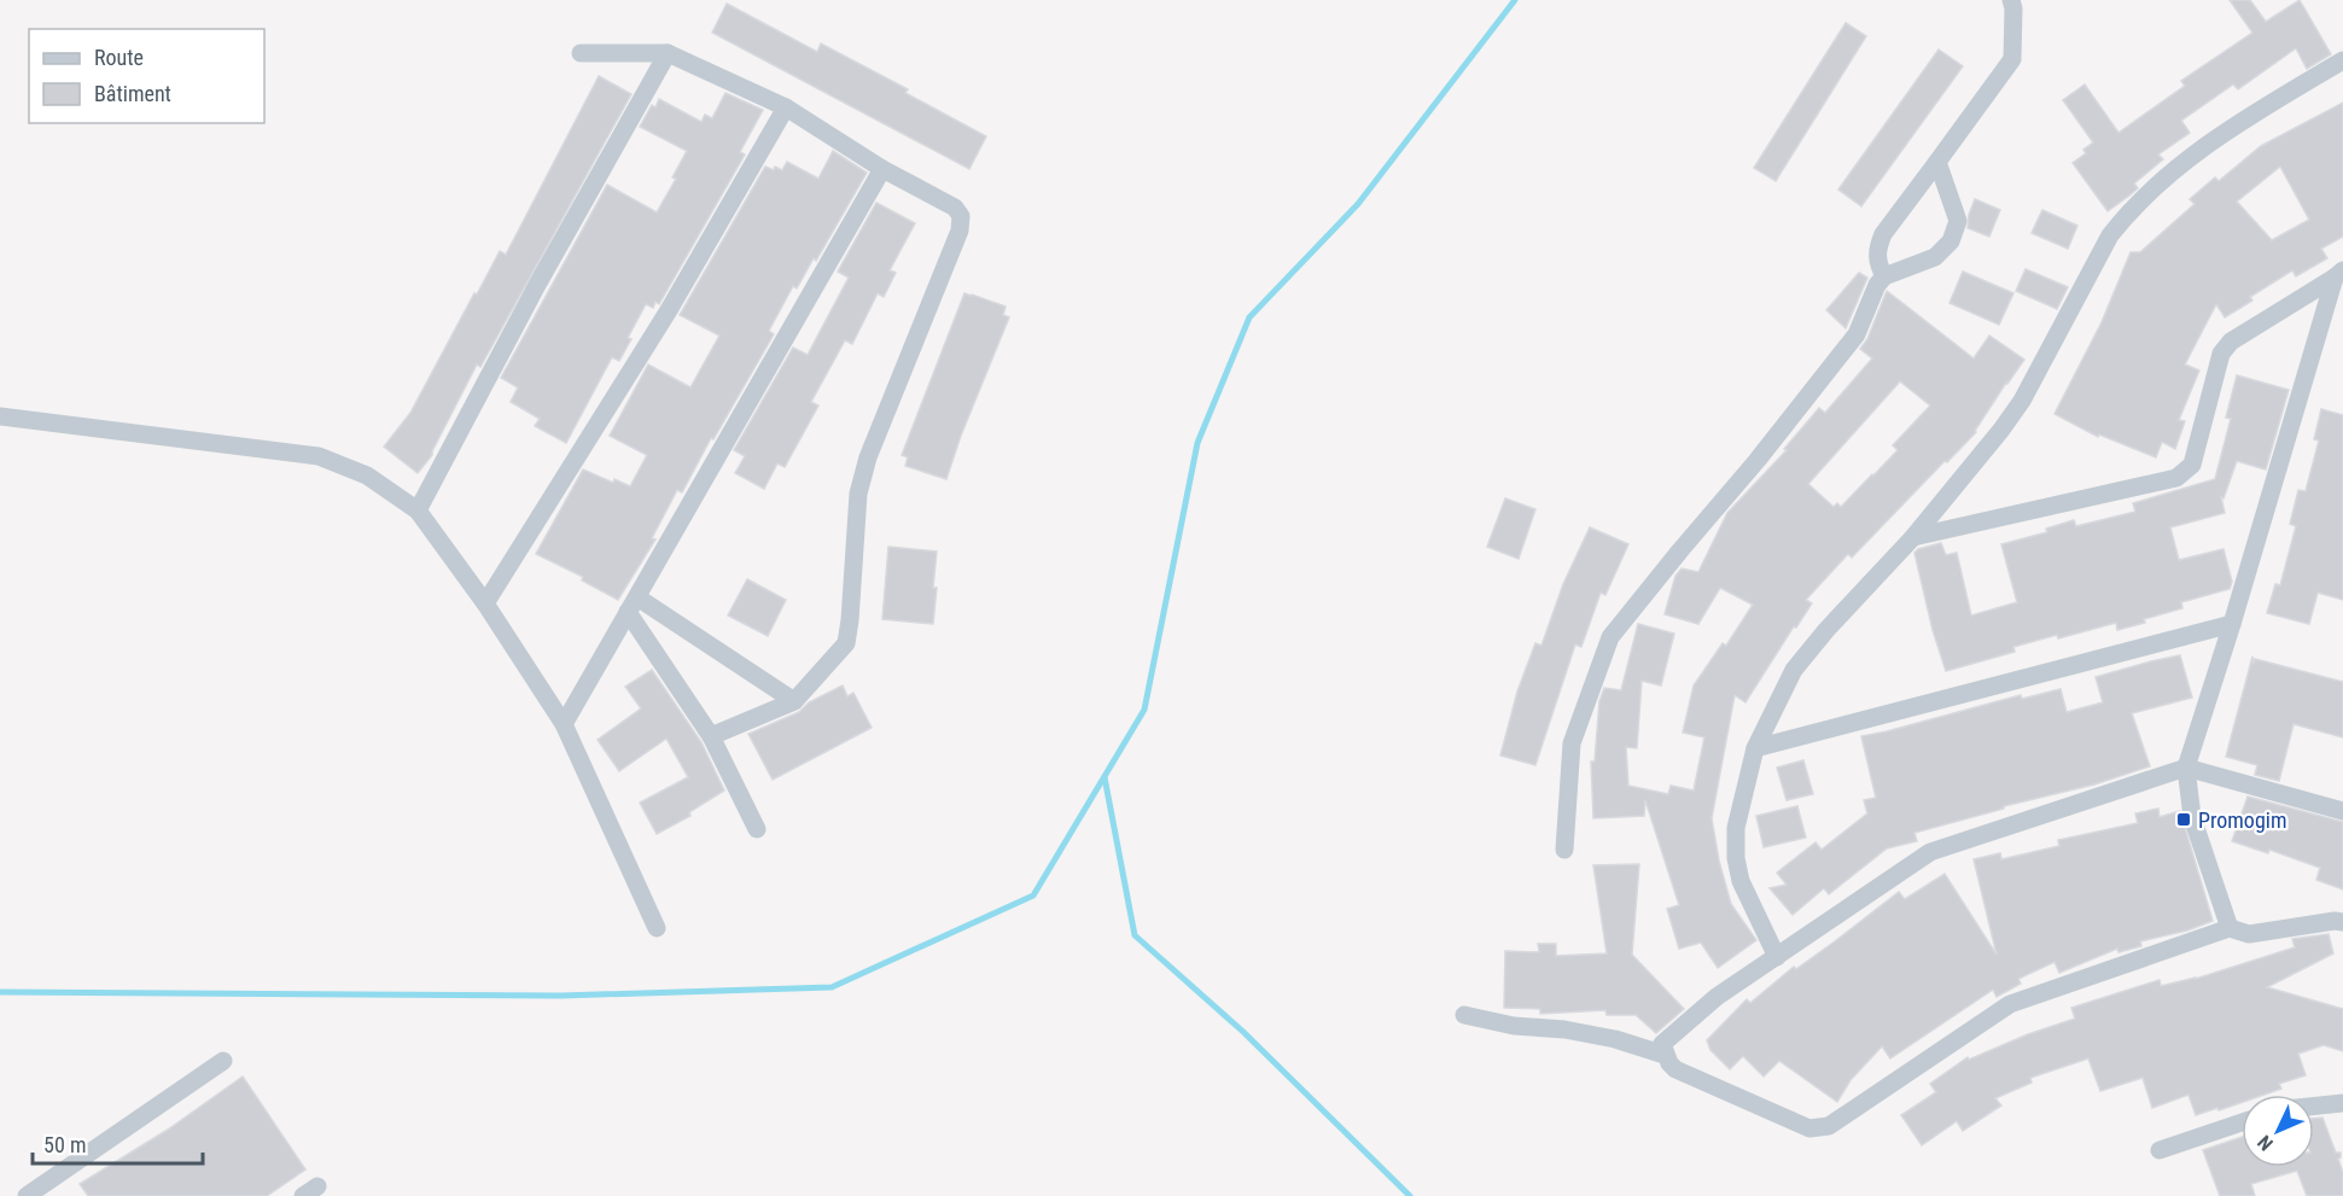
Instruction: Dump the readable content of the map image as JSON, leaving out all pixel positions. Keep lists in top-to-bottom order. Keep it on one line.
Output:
{"places":{"transit":["Promogim"]},"legend":["Route","Bâtiment"],"scale_bar":"50 m","north":"bottom left"}
